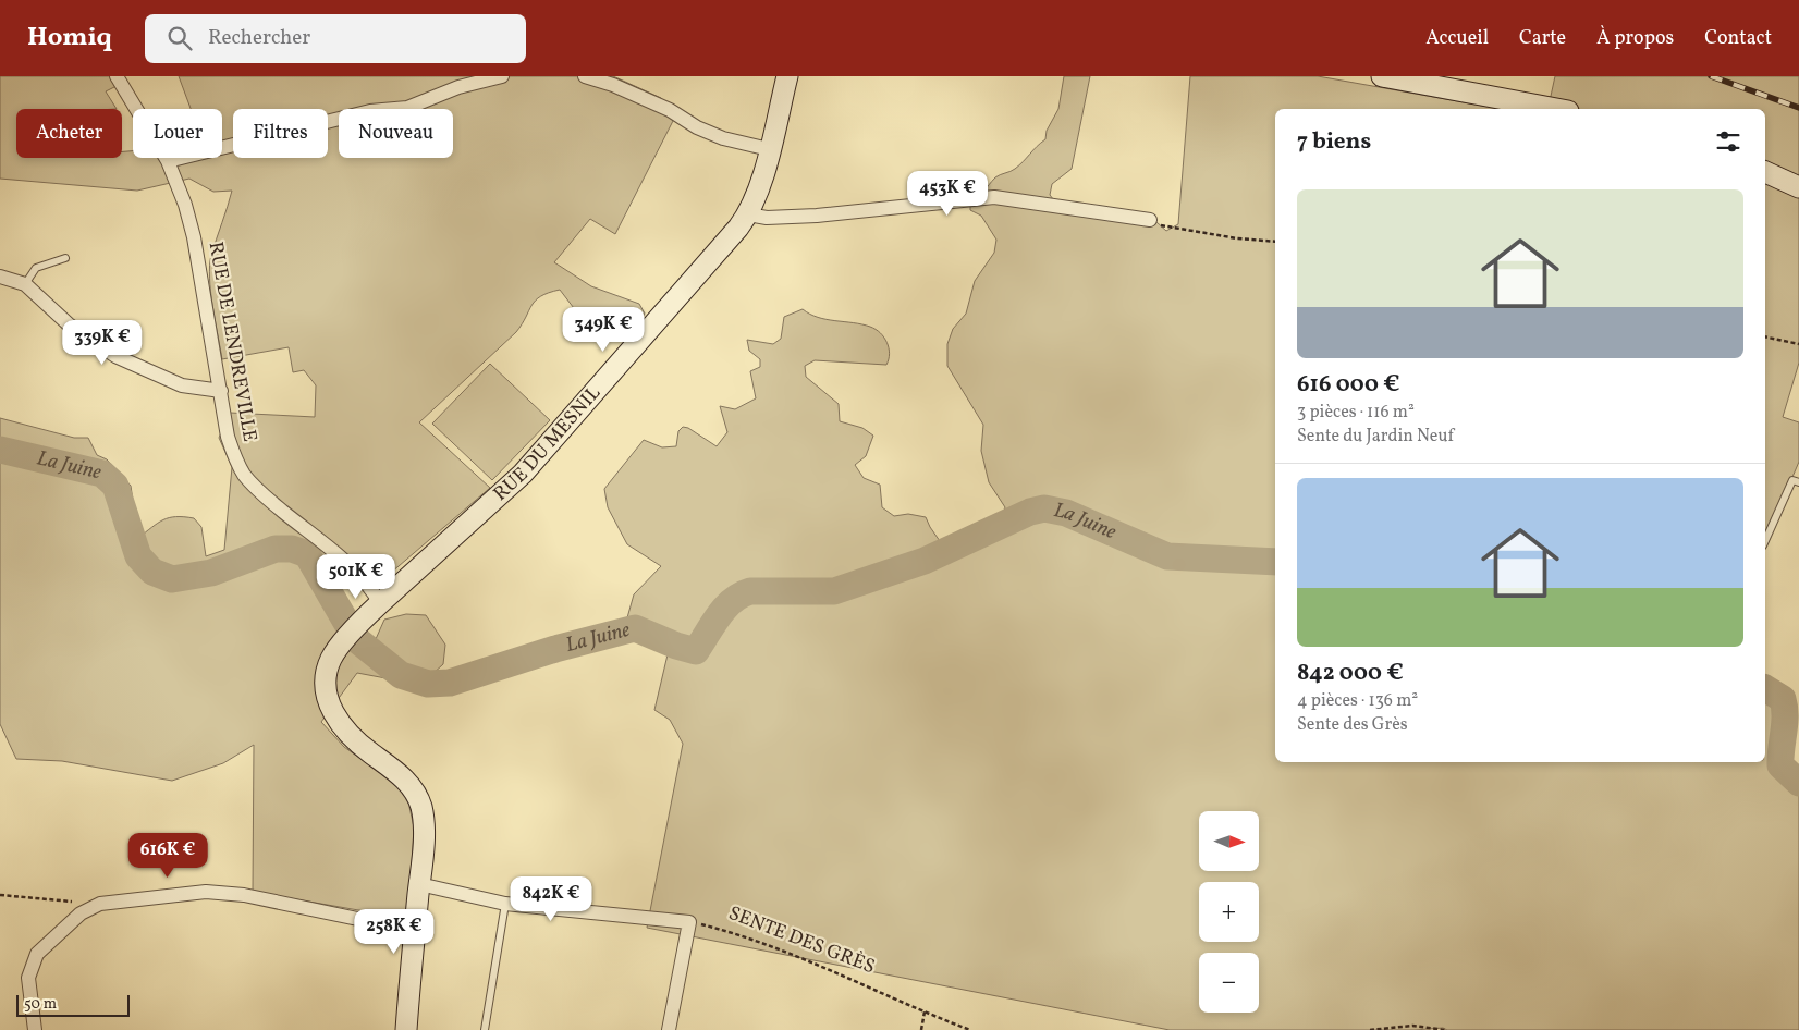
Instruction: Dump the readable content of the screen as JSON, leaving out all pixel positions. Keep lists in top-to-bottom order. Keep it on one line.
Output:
{"streets":{"street":["RUE DE LENDREVILLE","RUE DU MESNIL"],"path":["SENTE DES GRÈS"]},"crossings":[["RUE DE LENDREVILLE","RUE DU MESNIL"]],"water":["La Juine"],"scale_bar":"50 m","north":"right","page":{"header":"Homiq","search":"Rechercher","nav":["Accueil","Carte","À propos","Contact"],"chip":["Acheter","Louer","Filtres","Nouveau"],"heading":"7 biens","price":["453K €","349K €","339K €","501K €","616K €","842K €","258K €"],"list":[{"name":"616 000 €","note":"3 pièces · 116 m² · Sente du Jardin Neuf"},{"name":"842 000 €","note":"4 pièces · 136 m² · Sente des Grès"}],"map_buttons":["+","−"],"scale":"50 m"}}
